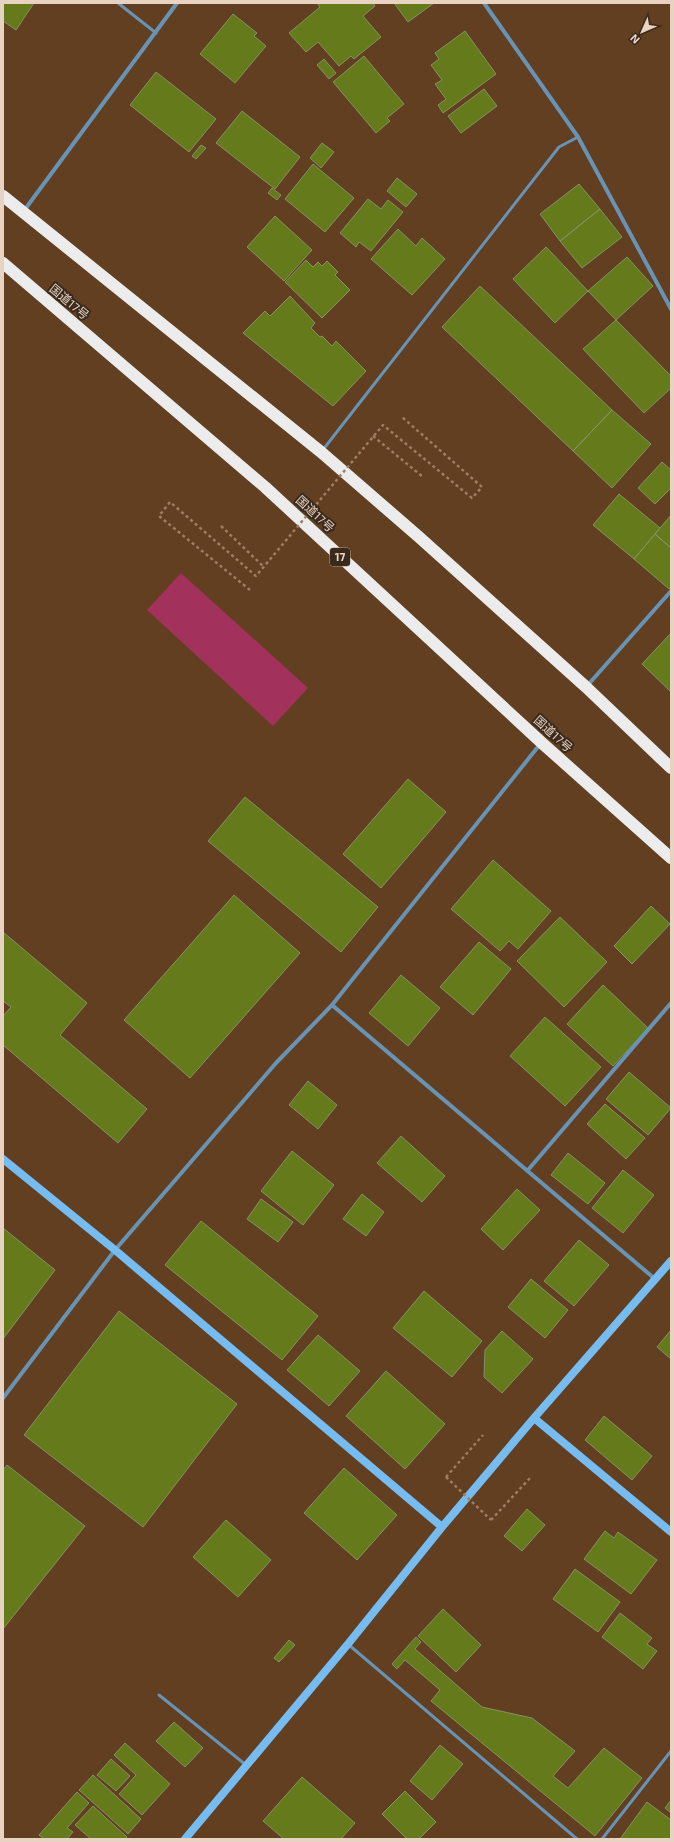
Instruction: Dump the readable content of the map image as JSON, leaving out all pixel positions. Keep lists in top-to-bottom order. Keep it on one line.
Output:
{"streets":{"highway":["国道17号","17"]},"north":"bottom left"}
